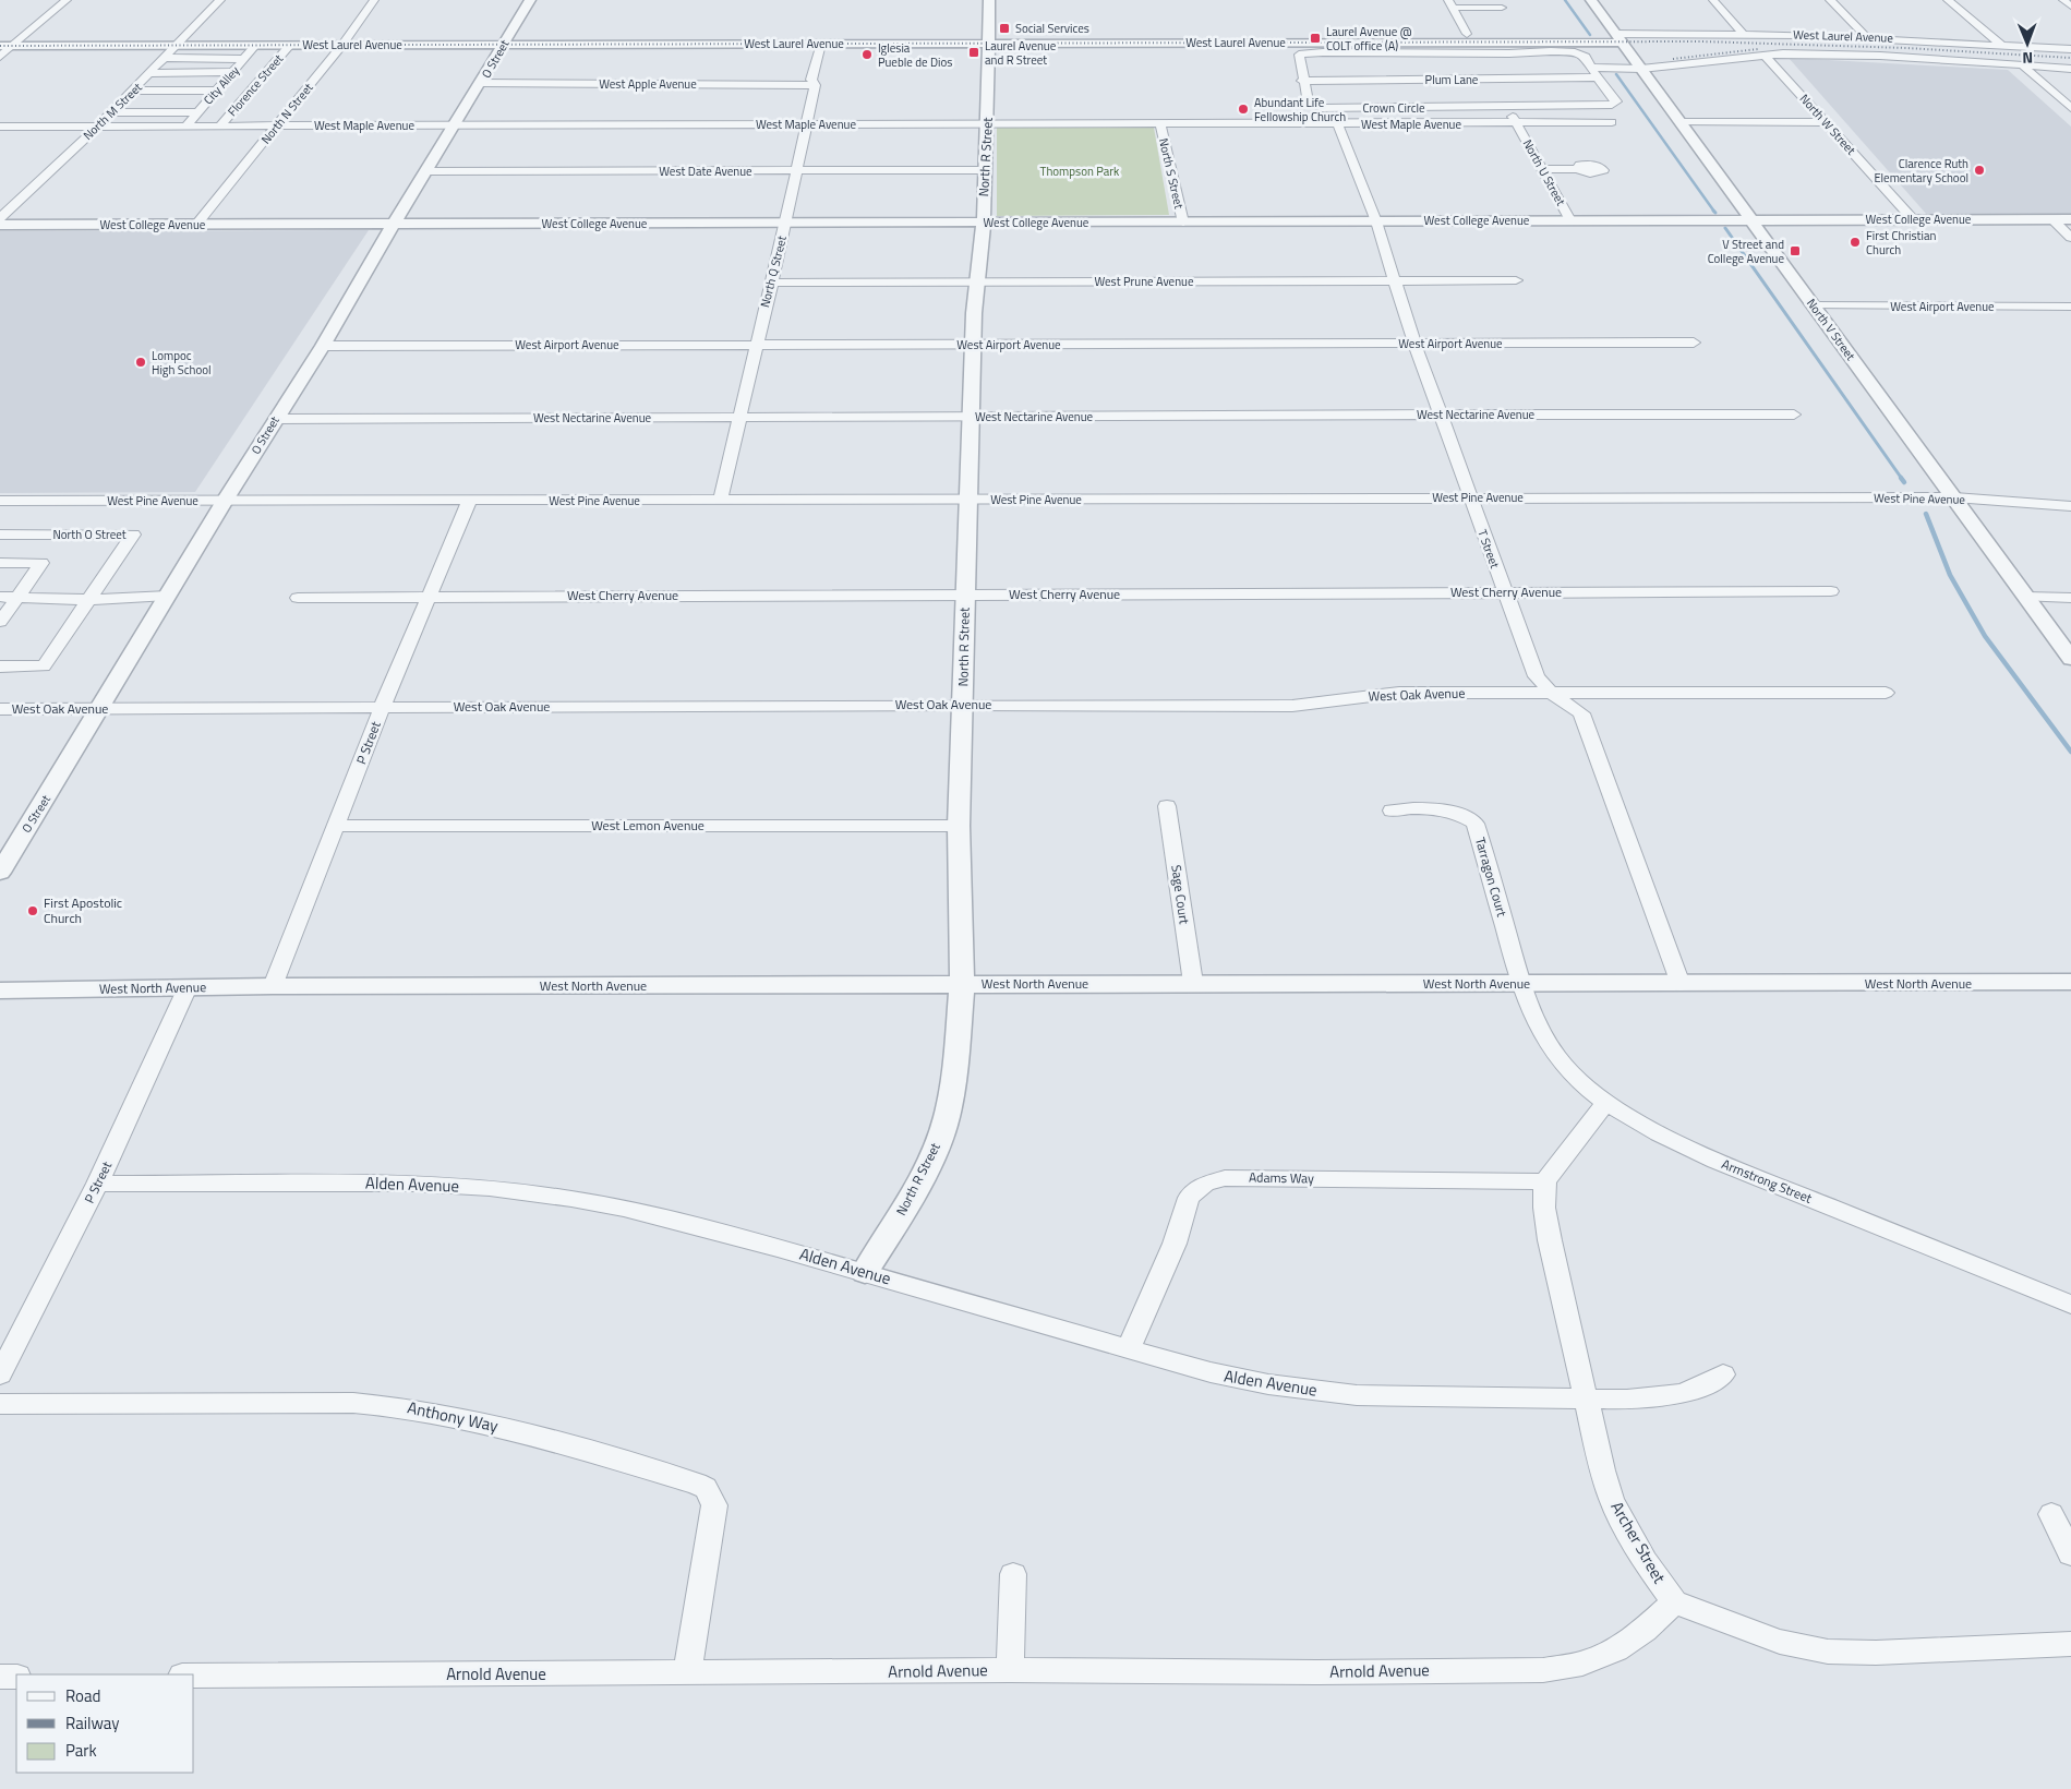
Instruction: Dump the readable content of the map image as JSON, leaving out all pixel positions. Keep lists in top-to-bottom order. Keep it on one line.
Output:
{"streets":{"street":["West Laurel Avenue","O Street","Plum Lane","West Apple Avenue","City Alley","Florence Street","Crown Circle","North M Street","North N Street","West Maple Avenue","North W Street","North R Street","West Date Avenue","North U Street","North S Street","West College Avenue","North Q Street","West Prune Avenue","West Airport Avenue","North V Street","West Nectarine Avenue","West Pine Avenue","North O Street","T Street","West Cherry Avenue","West Oak Avenue","P Street","West Lemon Avenue","Tarragon Court","Sage Court","West North Avenue","Adams Way","Armstrong Street","Alden Avenue","Anthony Way","Archer Street","Arnold Avenue"]},"crossings":[["West Laurel Avenue","O Street"],["West Laurel Avenue","City Alley"],["West Laurel Avenue","Florence Street"],["West Laurel Avenue","Crown Circle"],["West Laurel Avenue","North M Street"],["West Laurel Avenue","North N Street"],["West Laurel Avenue","North W Street"],["West Laurel Avenue","North R Street"],["West Laurel Avenue","North Q Street"],["West Laurel Avenue","North V Street"],["O Street","West Apple Avenue"],["O Street","West Maple Avenue"],["O Street","West Date Avenue"],["O Street","West College Avenue"],["O Street","West Airport Avenue"],["O Street","West Nectarine Avenue"],["O Street","West Pine Avenue"],["O Street","West Oak Avenue"],["Plum Lane","Crown Circle"],["West Apple Avenue","North Q Street"],["City Alley","West Maple Avenue"],["Florence Street","West Maple Avenue"],["Crown Circle","North U Street"],["Crown Circle","North V Street"],["North M Street","West Maple Avenue"],["North N Street","West Maple Avenue"],["North N Street","West College Avenue"],["West Maple Avenue","North R Street"],["West Maple Avenue","North U Street"],["West Maple Avenue","North S Street"],["West Maple Avenue","North Q Street"],["West Maple Avenue","T Street"],["North W Street","West College Avenue"],["North R Street","West Date Avenue"],["North R Street","West College Avenue"],["North R Street","West Prune Avenue"],["North R Street","West Airport Avenue"],["North R Street","West Nectarine Avenue"],["North R Street","West Pine Avenue"],["North R Street","West Cherry Avenue"],["North R Street","West Oak Avenue"],["North R Street","West Lemon Avenue"],["North R Street","West North Avenue"],["North R Street","Alden Avenue"],["West Date Avenue","North Q Street"],["North U Street","West College Avenue"],["North S Street","West College Avenue"],["West College Avenue","North Q Street"],["West College Avenue","North V Street"],["West College Avenue","T Street"],["North Q Street","West Prune Avenue"],["North Q Street","West Airport Avenue"],["North Q Street","West Nectarine Avenue"],["North Q Street","West Pine Avenue"],["West Prune Avenue","T Street"],["West Airport Avenue","North V Street"],["West Airport Avenue","T Street"],["North V Street","West Pine Avenue"],["West Nectarine Avenue","T Street"],["West Pine Avenue","T Street"],["West Pine Avenue","P Street"],["T Street","West Cherry Avenue"],["T Street","West Oak Avenue"],["T Street","West North Avenue"],["West Cherry Avenue","P Street"],["West Oak Avenue","P Street"],["P Street","West Lemon Avenue"],["P Street","West North Avenue"],["P Street","Alden Avenue"],["Tarragon Court","West North Avenue"],["Tarragon Court","Armstrong Street"],["Sage Court","West North Avenue"],["West North Avenue","Armstrong Street"],["Adams Way","Alden Avenue"],["Adams Way","Archer Street"],["Alden Avenue","Archer Street"],["Anthony Way","Arnold Avenue"],["Archer Street","Arnold Avenue"]],"parks":["Thompson Park"],"places":{"transit":["Social Services","Laurel Avenue @ COLT office (A)","Laurel Avenue and R Street","V Street and College Avenue"],"other":["Iglesia Pueble de Dios","Abundant Life Fellowship Church","Clarence Ruth Elementary School","First Christian Church","Lompoc High School","First Apostolic Church"]},"legend":["Road","Railway","Park"],"north":"bottom"}
